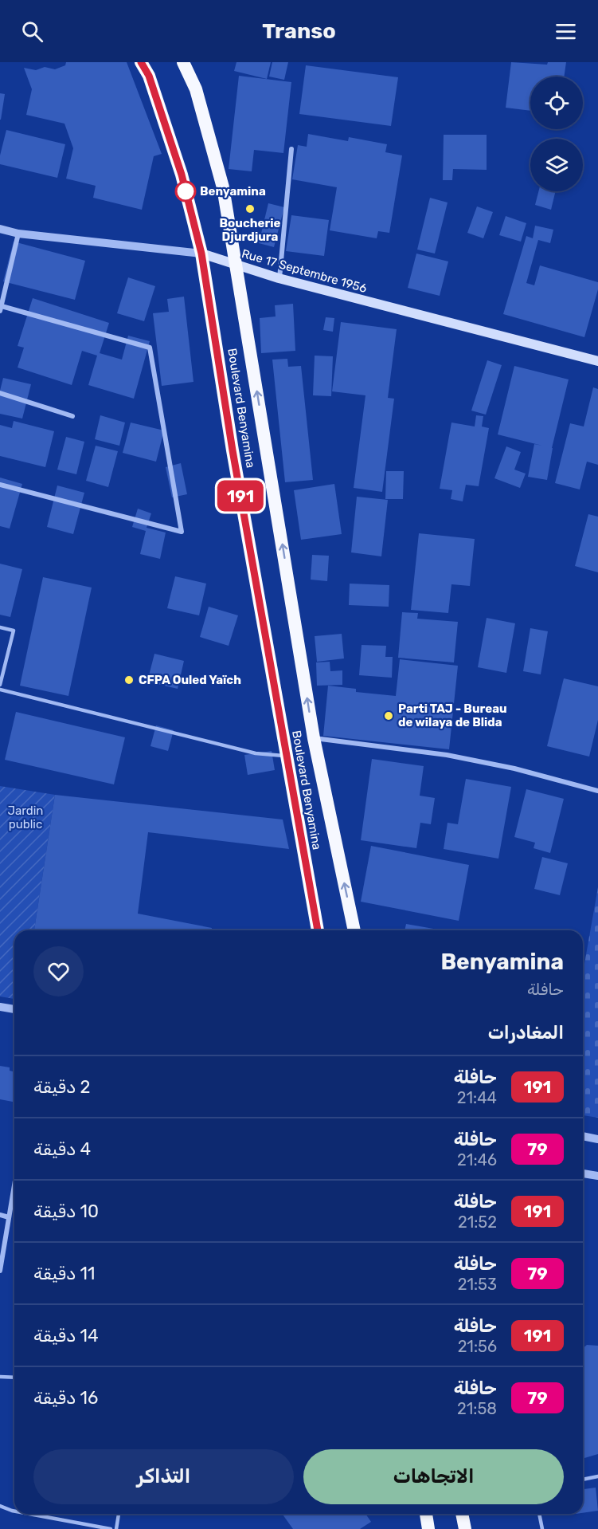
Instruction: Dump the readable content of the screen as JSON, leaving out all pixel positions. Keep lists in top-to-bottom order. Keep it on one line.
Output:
{"streets":{"highway":["Boulevard Benyamina"],"main road":["Rue 17 Septembre 1956"]},"crossings":[["Rue 17 Septembre 1956","Boulevard Benyamina"]],"parks":["Jardin public"],"places":["Benyamina","Boucherie Djurdjura","CFPA Ouled Yaïch","Parti TAJ - Bureau de wilaya de Blida"],"lines":["bus line 191"],"page":{"header":"Transo","on_map":"191","heading":[["Benyamina","حافلة"],"المغادرات"],"list":[{"mark":"191","name":"حافلة","note":"21:44","value":"2 دقيقة"},{"mark":"79","name":"حافلة","note":"21:46","value":"4 دقيقة"},{"mark":"191","name":"حافلة","note":"21:52","value":"10 دقيقة"},{"mark":"79","name":"حافلة","note":"21:53","value":"11 دقيقة"},{"mark":"191","name":"حافلة","note":"21:56","value":"14 دقيقة"},{"mark":"79","name":"حافلة","note":"21:58","value":"16 دقيقة"}],"buttons":["الاتجاهات","التذاكر"]}}
